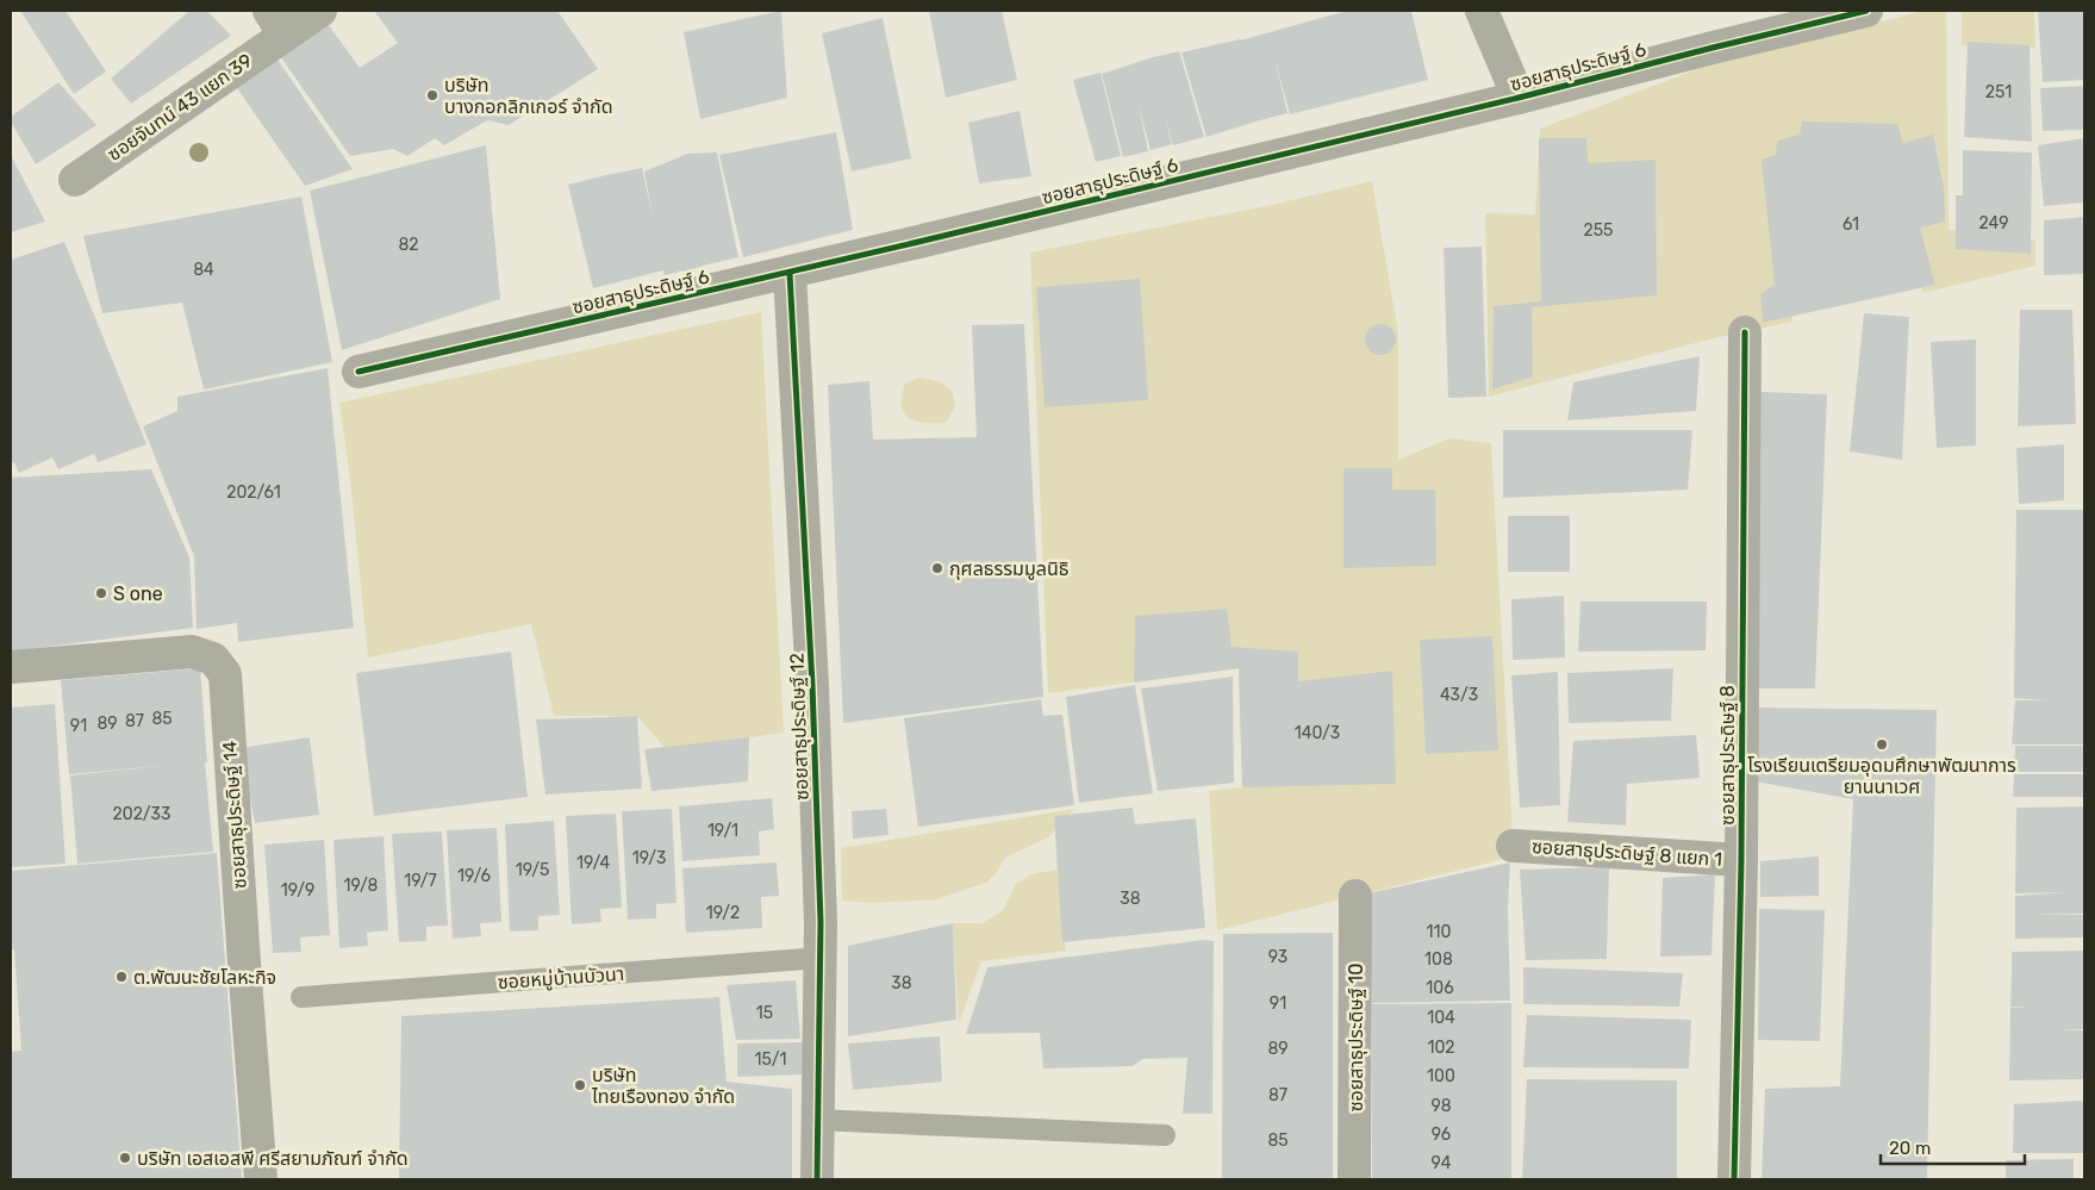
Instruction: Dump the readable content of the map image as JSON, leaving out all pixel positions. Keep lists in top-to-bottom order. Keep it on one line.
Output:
{"streets":{"street":["ซอยสาธุประดิษฐ์ 6","ซอยจันทน์ 43 แยก 39","ซอยสาธุประดิษฐ์ 12","ซอยสาธุประดิษฐ์ 8","ซอยสาธุประดิษฐ์ 14","ซอยสาธุประดิษฐ์ 8 แยก 1","ซอยสาธุประดิษฐ์ 10"],"lane":["ซอยหมู่บ้านบัวนา"]},"crossings":[["ซอยสาธุประดิษฐ์ 6","ซอยสาธุประดิษฐ์ 12"],["ซอยสาธุประดิษฐ์ 12","ซอยหมู่บ้านบัวนา"],["ซอยสาธุประดิษฐ์ 8","ซอยสาธุประดิษฐ์ 8 แยก 1"]],"places":["บริษัท บางกอกลิกเกอร์ จำกัด","กุศลธรรมมูลนิธิ","S one","โรงเรียนเตรียมอุดมศึกษาพัฒนาการ ยานนาเวศ","ต.พัฒนะชัยโลหะกิจ","บริษัท ไทยเรืองทอง จำกัด","บริษัท เอสเอสพี ศรีสยามภัณฑ์ จำกัด"],"house_numbers":["251","249","61","255","82","84","202/61","43/3","85","87","89","91","140/3","202/33","19/1","19/3","19/4","19/5","19/6","19/7","19/8","19/9","38","19/2","110","93","108","38","106","91","15","104","102","89","15/1","100","87","98","96","85","94"],"scale_bar":"20 m"}
